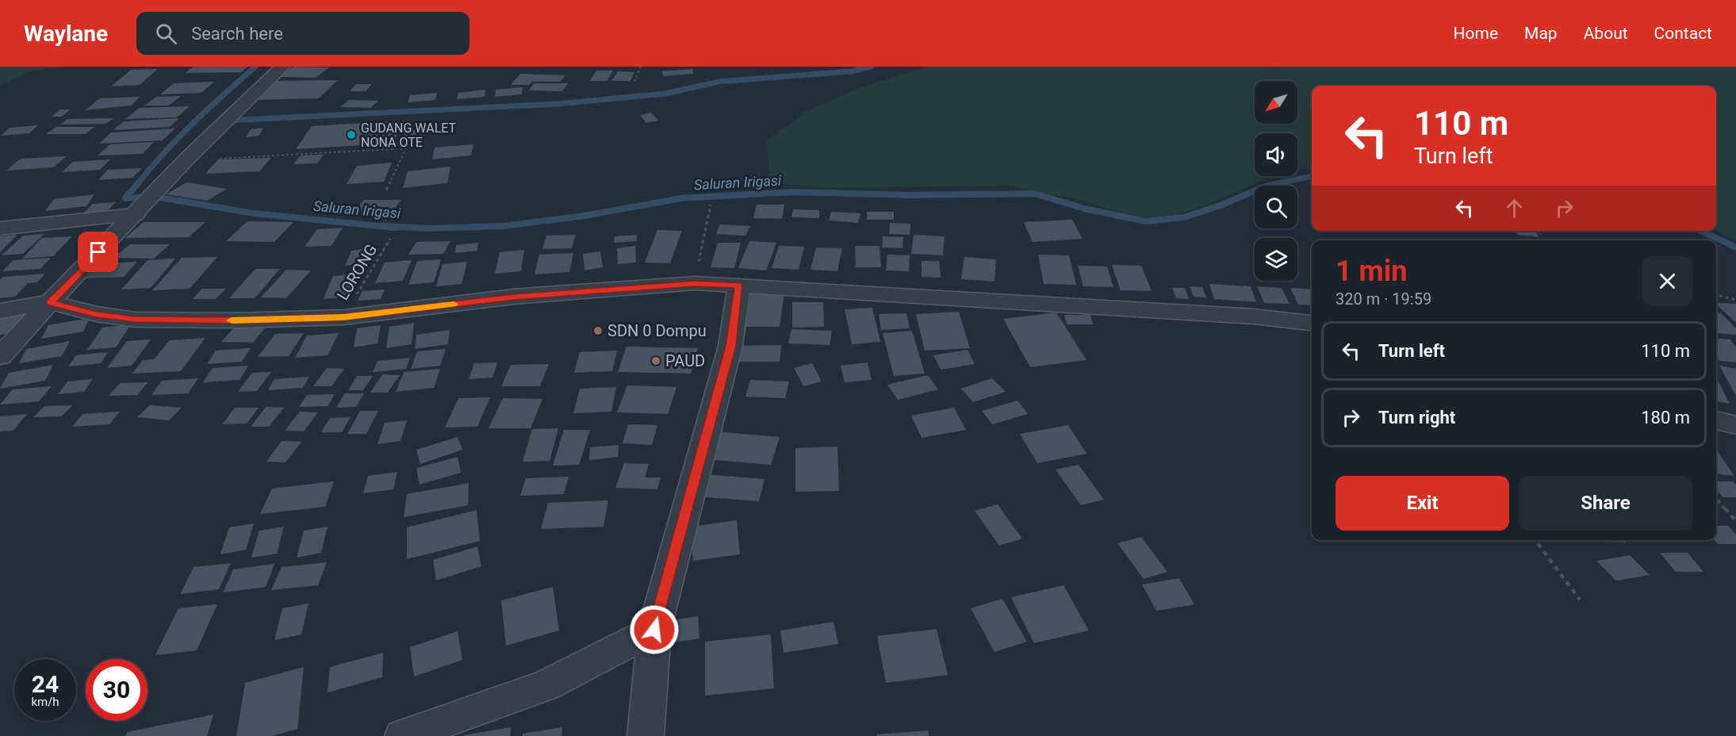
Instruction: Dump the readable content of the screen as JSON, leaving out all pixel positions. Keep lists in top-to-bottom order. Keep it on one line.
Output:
{"streets":{"path":["LORONG"]},"water":["Saluran Irigasi"],"places":["GUDANG WALET NONA OTE","SDN 0 Dompu","PAUD"],"north":"bottom left","page":{"header":"Waylane","search":"Search here","nav":["Home","Map","About","Contact"],"turn":["110 m","Turn left"],"heading":["1 min","320 m · 19:59"],"list":[{"name":"Turn left","value":"110 m"},{"name":"Turn right","value":"180 m"}],"buttons":["Exit","Share"],"speed":"24 km/h","limit":"30"}}
